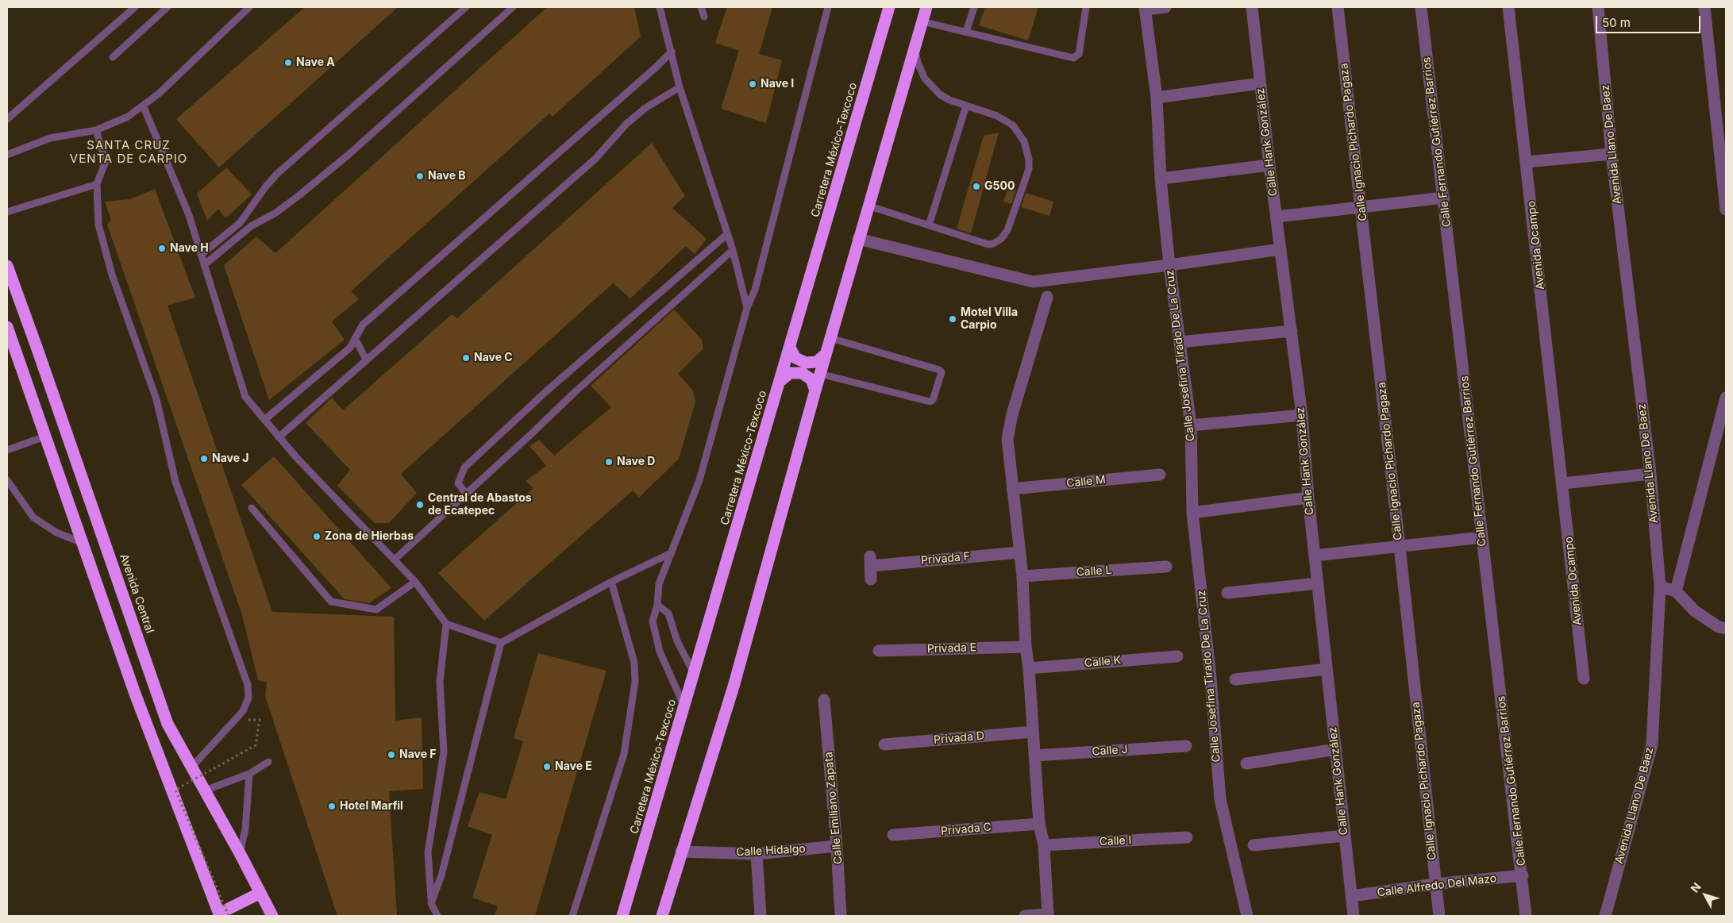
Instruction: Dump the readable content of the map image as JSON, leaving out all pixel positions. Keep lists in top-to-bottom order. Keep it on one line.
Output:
{"streets":{"highway":["Carretera México-Texcoco","Avenida Central"],"street":["Calle Hank González","Calle Ignacio Pichardo Pagaza","Calle Fernando Gutiérrez Barrios","Avenida Llano De Baez","Avenida Ocampo","Calle Josefina Tirado De La Cruz","Calle M","Privada F","Calle L","Privada E","Calle K","Privada D","Calle J","Calle Emiliano Zapata","Privada C","Calle I","Calle Hidalgo","Calle Alfredo Del Mazo"]},"crossings":[["Calle Hank González","Calle Alfredo Del Mazo"],["Calle Ignacio Pichardo Pagaza","Calle Alfredo Del Mazo"],["Calle Fernando Gutiérrez Barrios","Calle Alfredo Del Mazo"],["Calle Emiliano Zapata","Calle Hidalgo"]],"districts":["SANTA CRUZ VENTA DE CARPIO"],"places":["Nave A","Nave I","Nave B","G500","Nave H","Motel Villa Carpio","Nave C","Nave J","Nave D","Central de Abastos de Ecatepec","Zona de Hierbas","Nave F","Nave E","Hotel Marfil"],"scale_bar":"50 m","north":"top left"}
